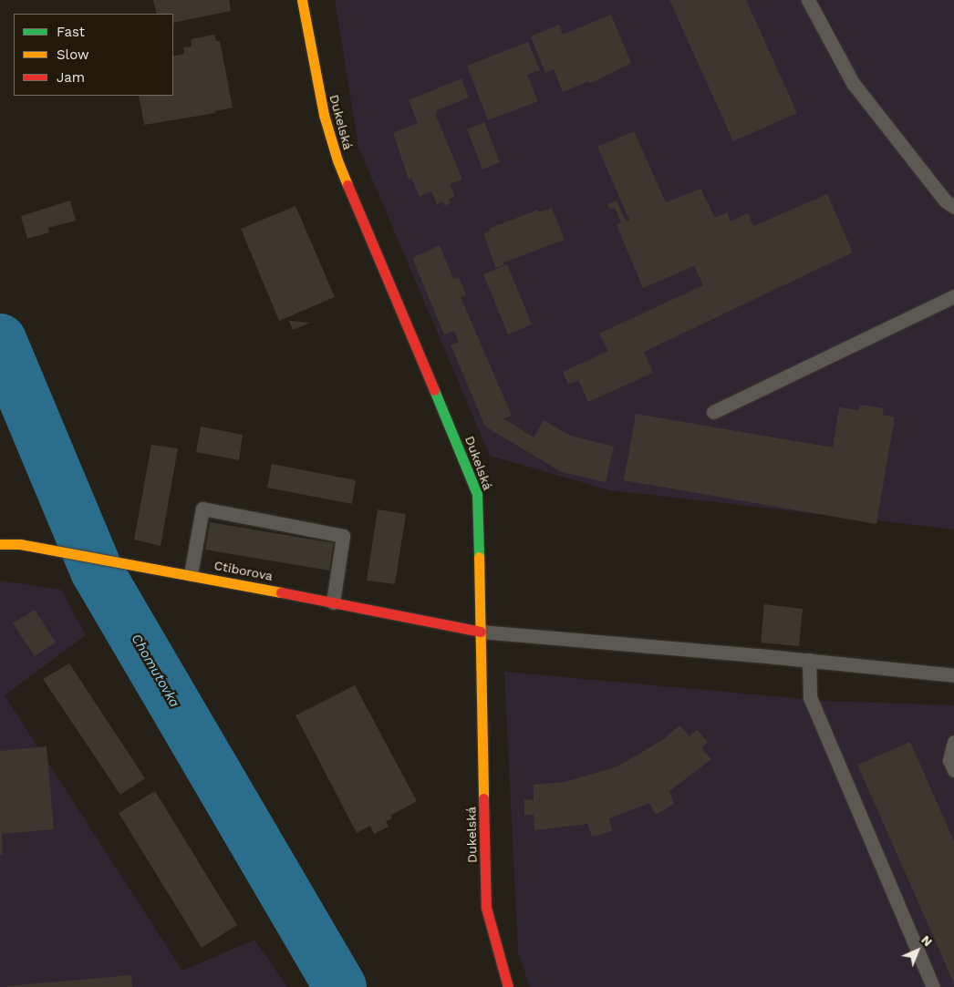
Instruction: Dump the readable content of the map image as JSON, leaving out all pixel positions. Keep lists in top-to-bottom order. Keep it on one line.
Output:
{"streets":{"street":["Dukelská","Ctiborova"]},"crossings":[["Dukelská","Ctiborova"]],"water":["Chomutovka"],"legend":["Fast","Slow","Jam"],"north":"top right"}
